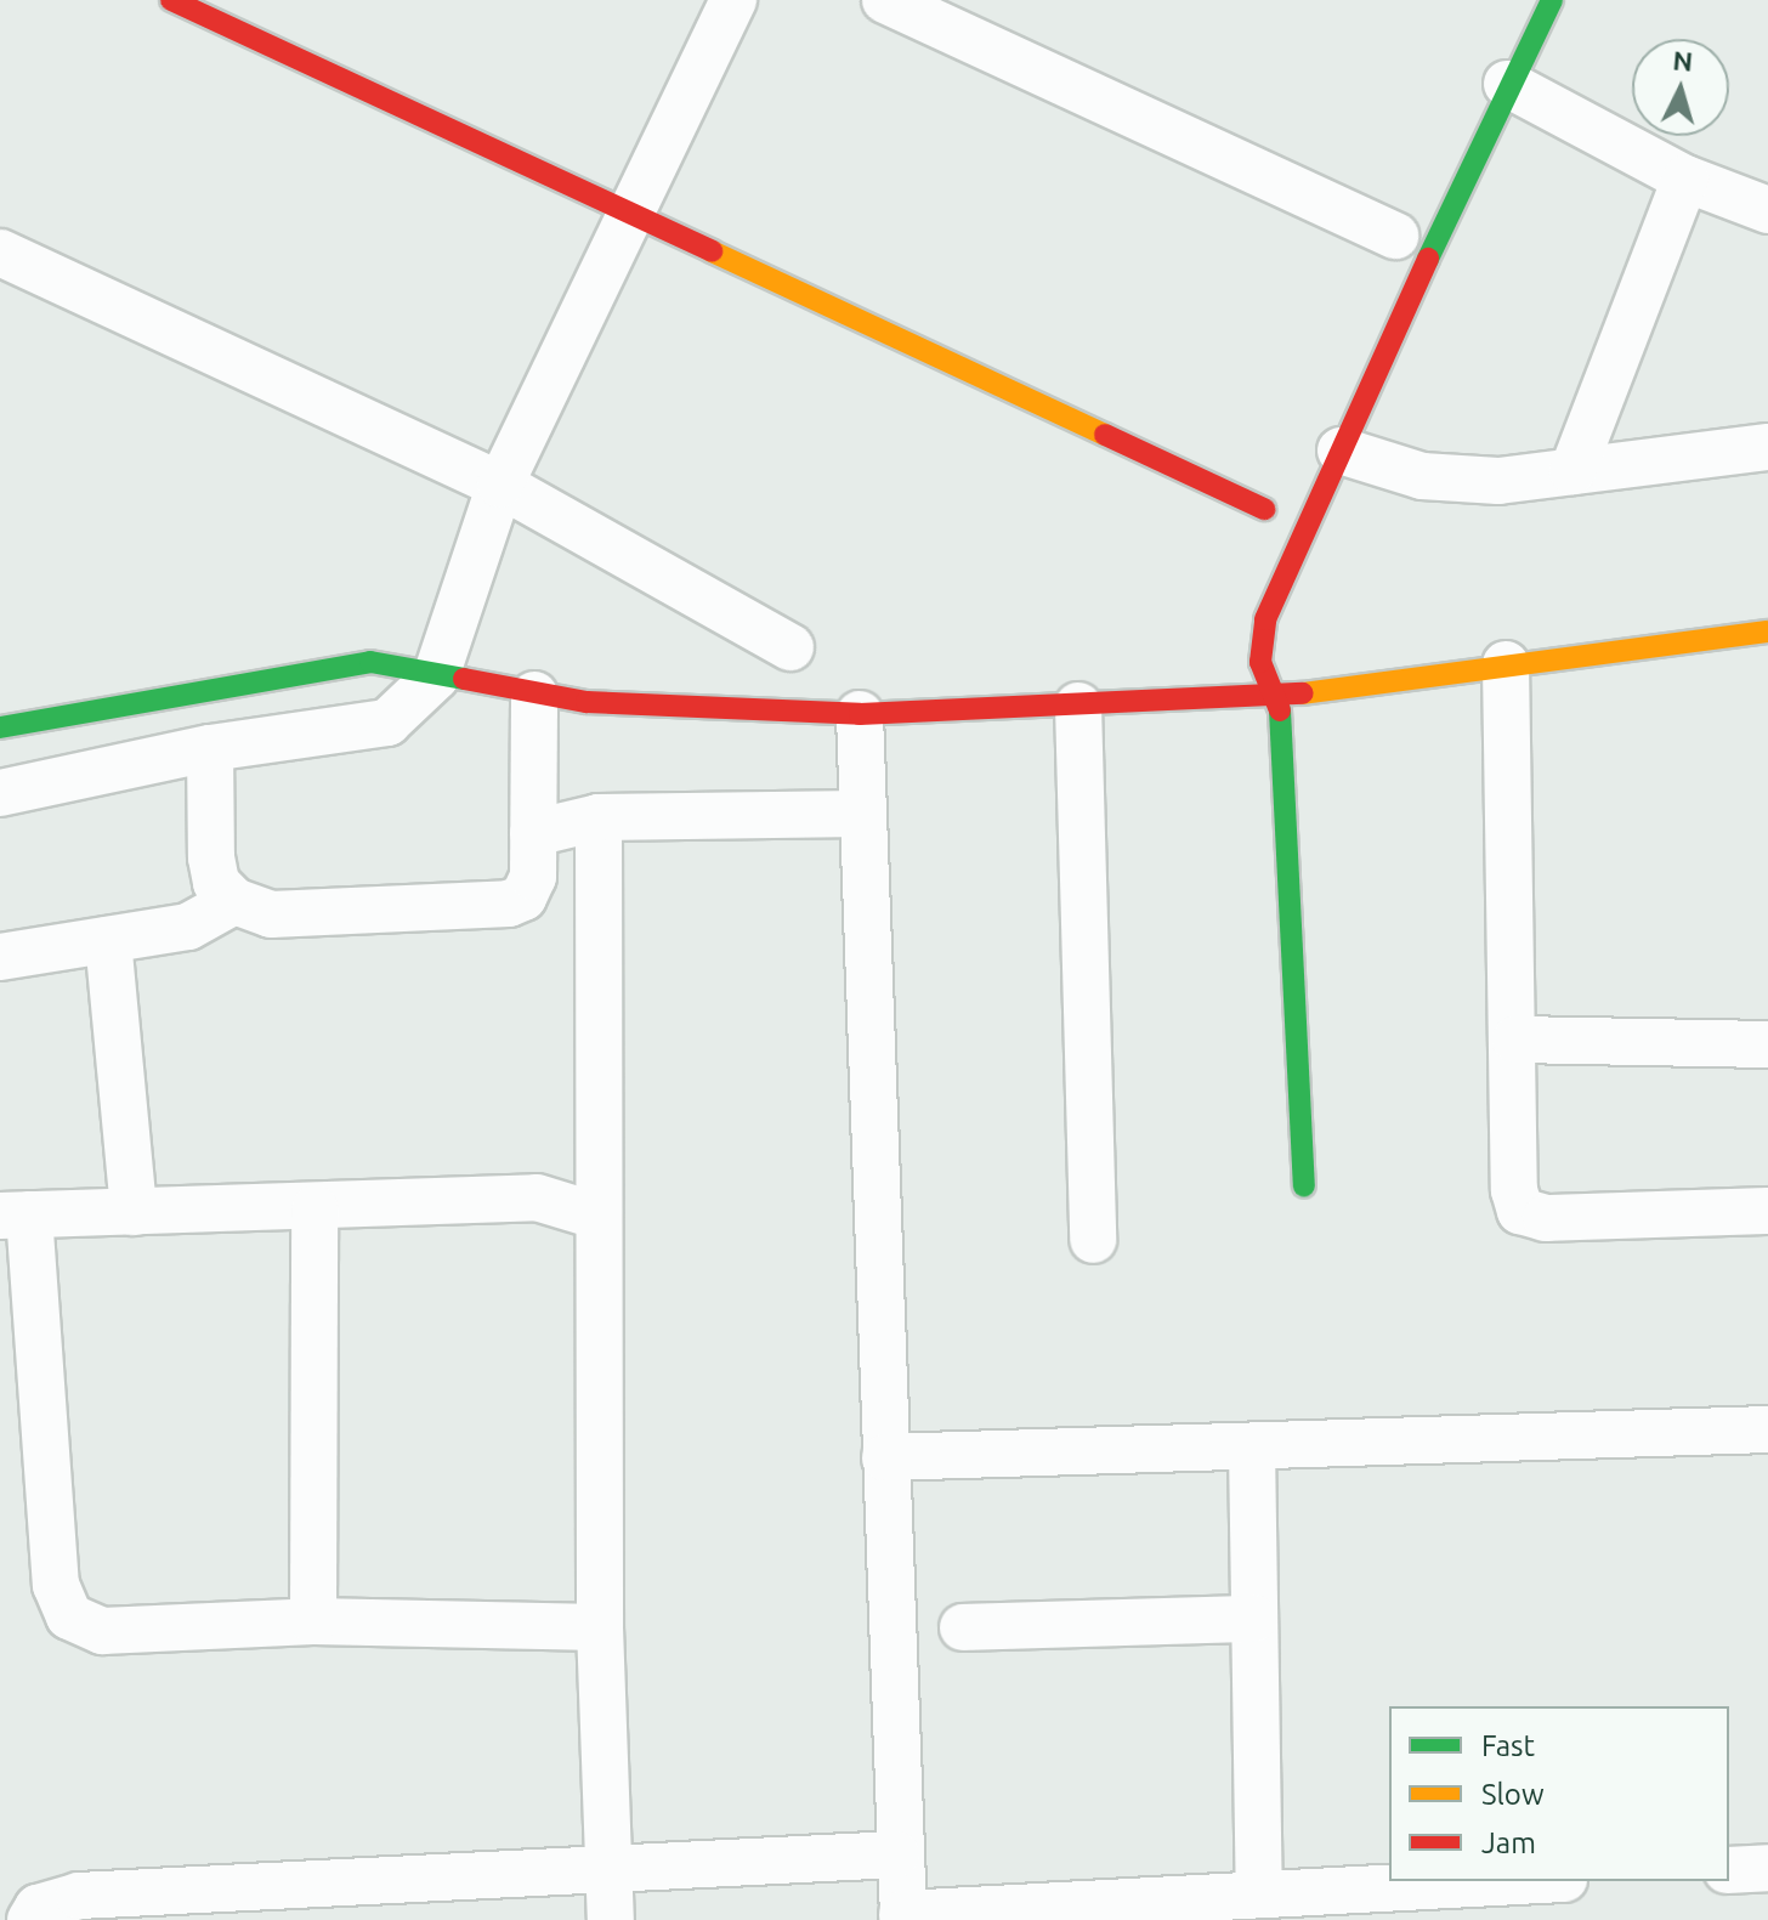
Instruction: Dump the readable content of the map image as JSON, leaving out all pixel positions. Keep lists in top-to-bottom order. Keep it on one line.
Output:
{"legend":["Fast","Slow","Jam"],"north":"top"}
